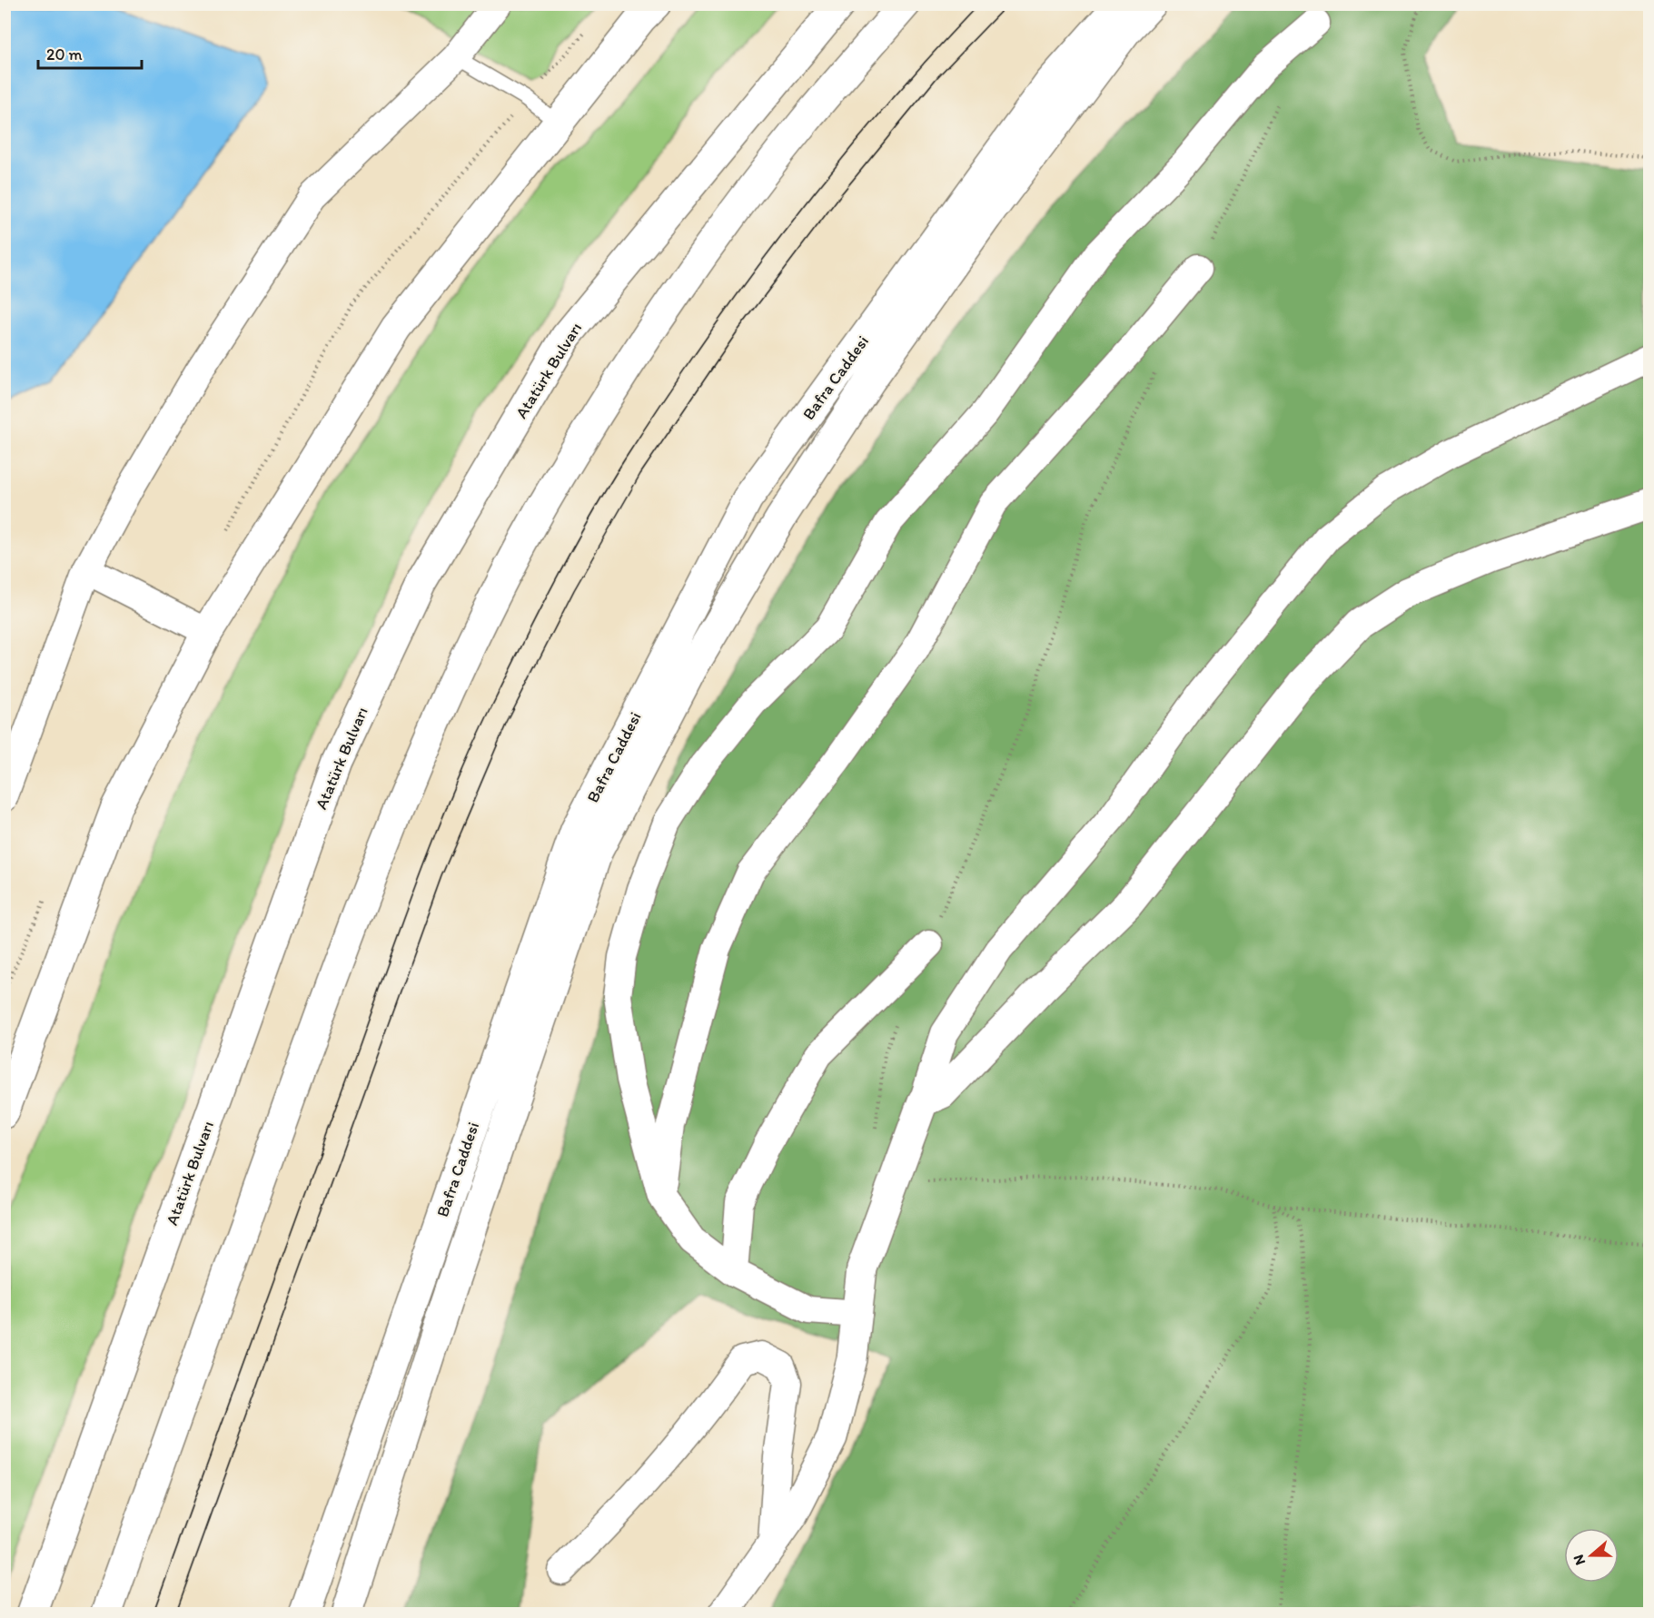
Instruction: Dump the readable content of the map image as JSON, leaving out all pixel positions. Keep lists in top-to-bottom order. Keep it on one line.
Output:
{"streets":{"main road":["Atatürk Bulvarı","Bafra Caddesi"]},"scale_bar":"20 m","north":"left"}
